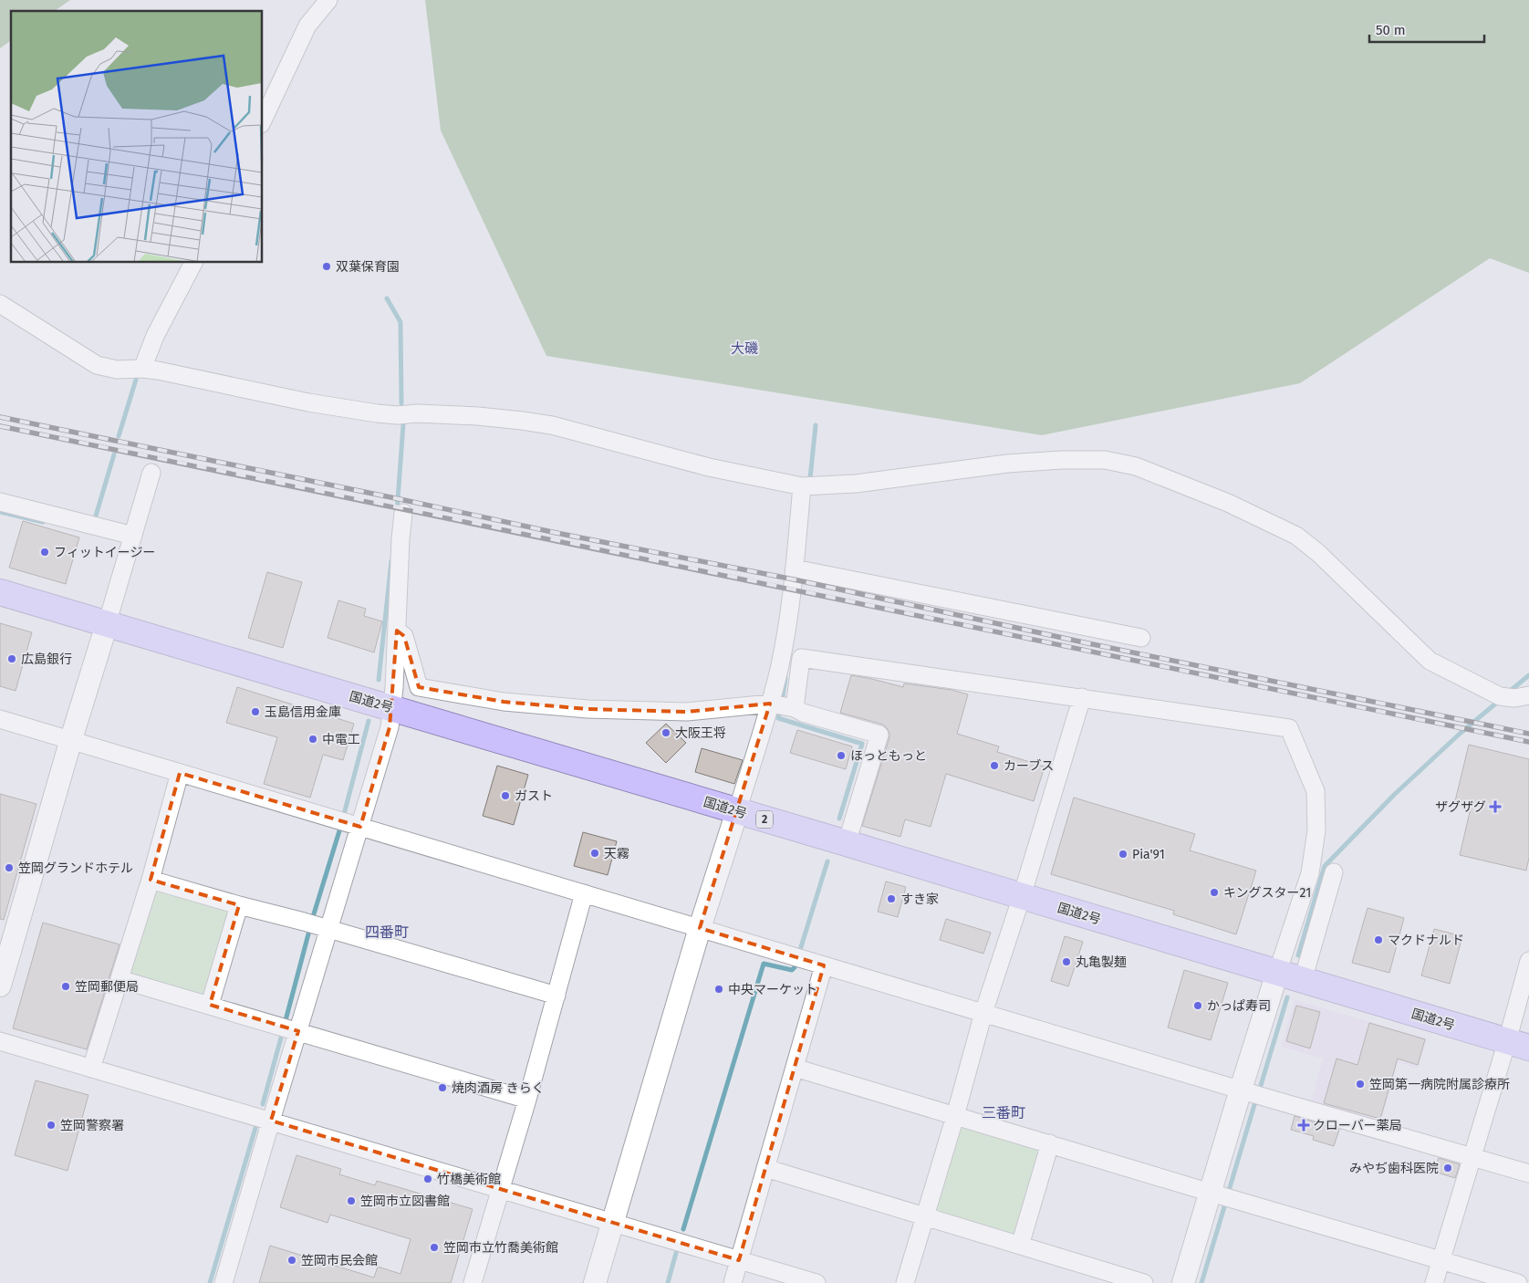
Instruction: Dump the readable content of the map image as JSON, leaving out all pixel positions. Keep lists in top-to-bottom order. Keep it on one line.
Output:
{"streets":{"highway":["国道2号","2"]},"districts":["大磯","四番町","三番町"],"places":{"other":["双葉保育園","フィットイージー","広島銀行","玉島信用金庫","大阪王将","中電工","ほっともっと","カーブス","ガスト","天霧","Pia'91","笠岡グランドホテル","キングスター21","すき家","マクドナルド","丸亀製麺","笠岡郵便局","中央マーケット","かっぱ寿司","笠岡第一病院附属診療所","焼肉酒房 きらく","笠岡警察署","みやぢ歯科医院","竹橋美術館","笠岡市立図書館","笠岡市立竹喬美術館","笠岡市民会館"],"health":["ザグザグ","クローバー薬局"]},"scale_bar":"50 m"}
